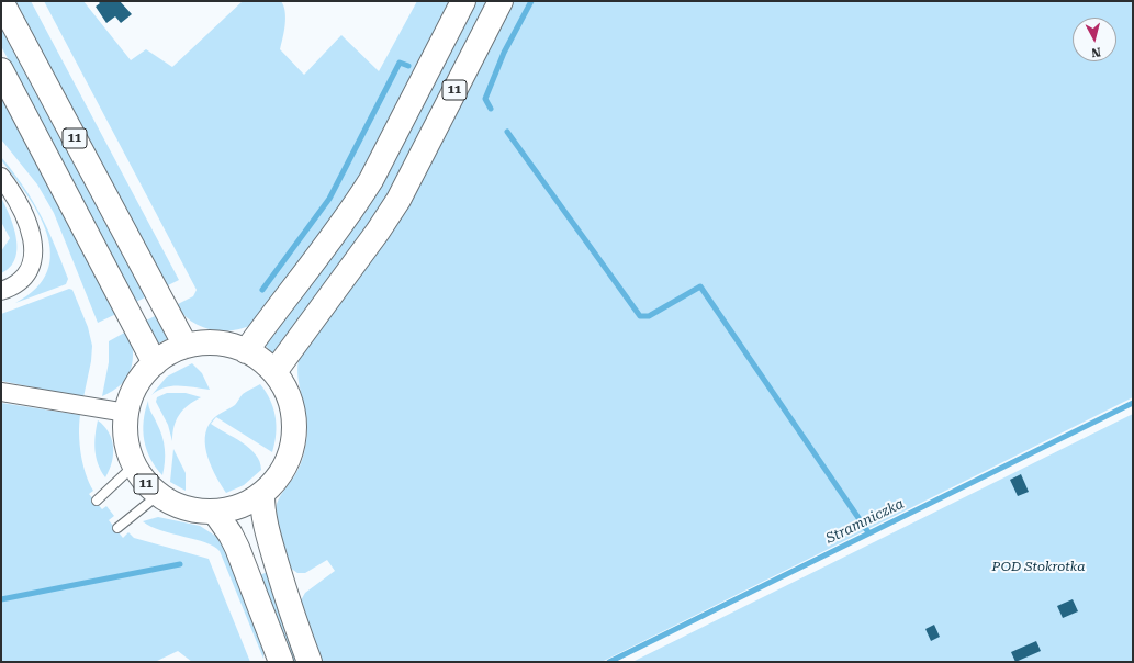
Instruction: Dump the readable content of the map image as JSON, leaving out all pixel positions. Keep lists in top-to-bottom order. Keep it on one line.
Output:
{"streets":{"main road":["11"]},"water":["Stramniczka"],"parks":["POD Stokrotka"],"north":"bottom"}
